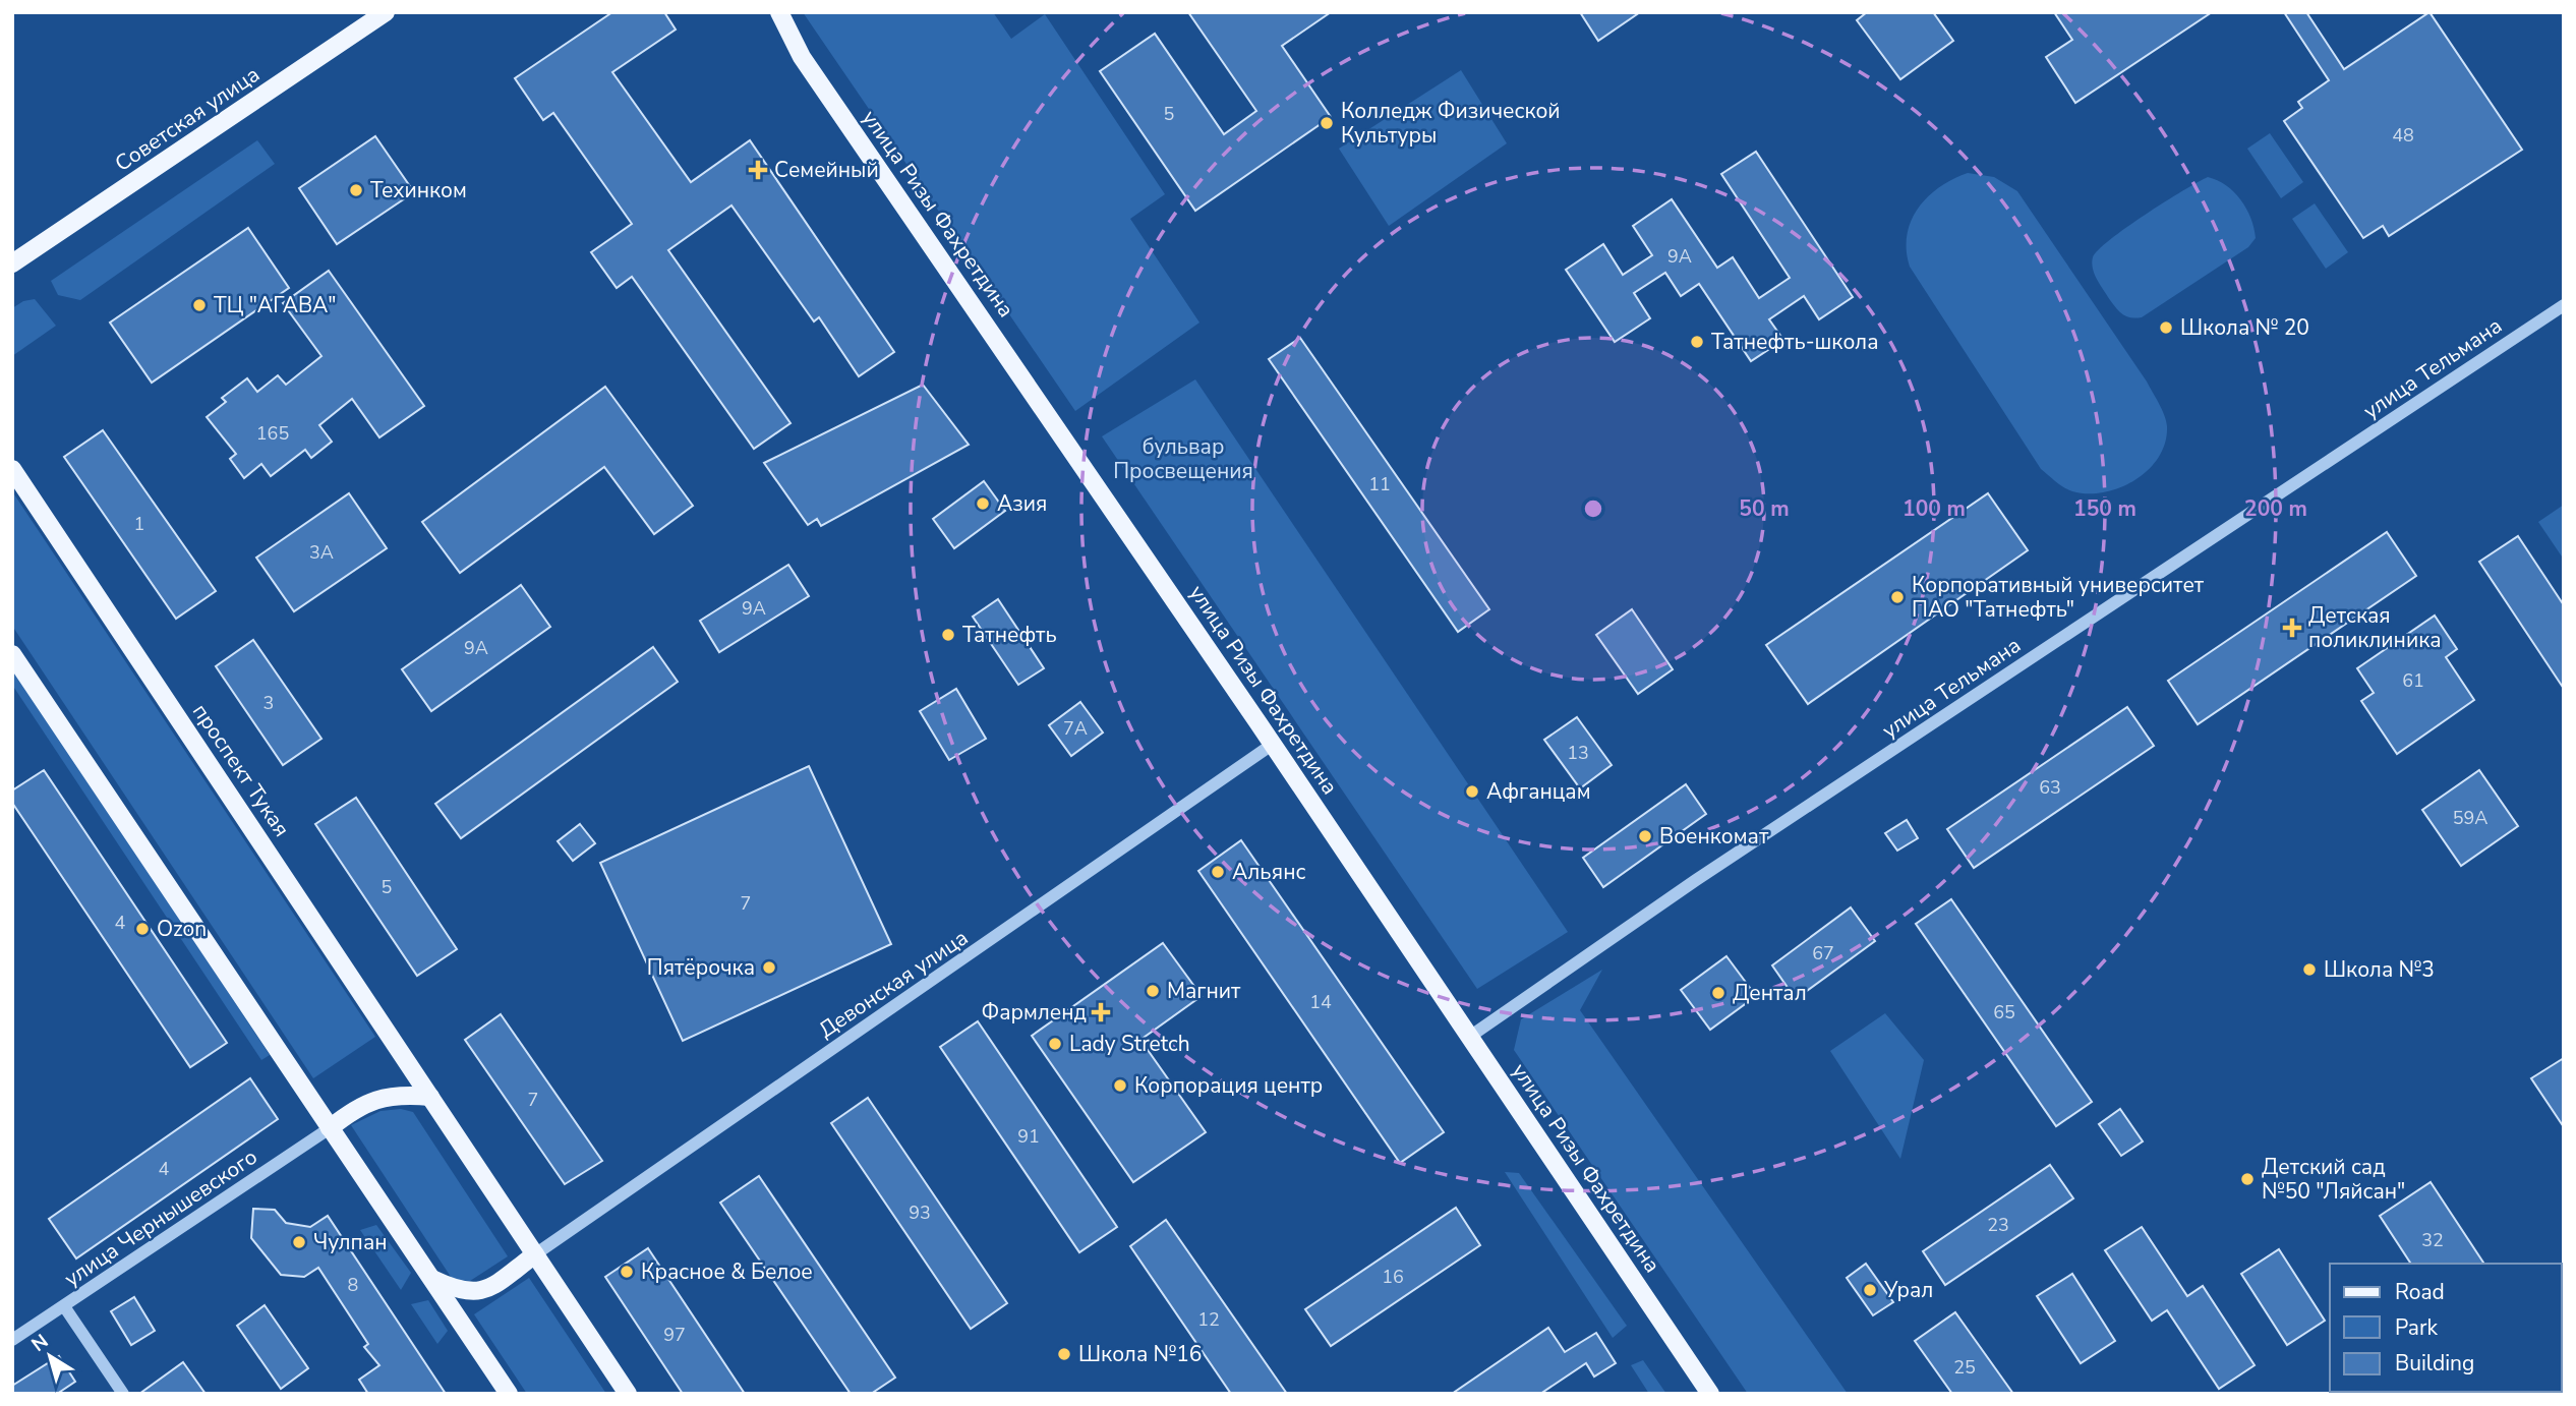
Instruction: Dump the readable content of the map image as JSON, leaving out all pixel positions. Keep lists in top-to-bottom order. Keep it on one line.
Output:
{"streets":{"main road":["Советская улица","улица Ризы Фахретдина","проспект Тукая"],"street":["улица Тельмана","Девонская улица","улица Чернышевского"]},"crossings":[["улица Ризы Фахретдина","улица Тельмана"],["улица Ризы Фахретдина","Девонская улица"],["проспект Тукая","Девонская улица"]],"parks":["бульвар Просвещения"],"places":{"other":["Колледж Физической Культуры","Техинком","ТЦ \"АГАВА\"","Школа № 20","Татнефть-школа","Азия","Корпоративный университет ПАО \"Татнефть\"","Татнефть","Афганцам","Военкомат","Альянс","Ozon","Пятёрочка","Школа №3","Магнит","Дентал","Lady Stretch","Корпорация центр","Детский сад №50 \"Ляйсан\"","Чулпан","Красное & Белое","Урал","Школа №16"],"health":["Семейный","Детская поликлиника","Фармленд"]},"house_numbers":["5","48","9А","165","11","1","3А","9А","9А","61","3","7А","13","63","59А","5","7","4","67","14","65","7","91","4","93","23","32","16","8","12","97","25"],"legend":["Road","Park","Building"],"north":"top left","rings":["50 m","100 m","150 m","200 m"]}
